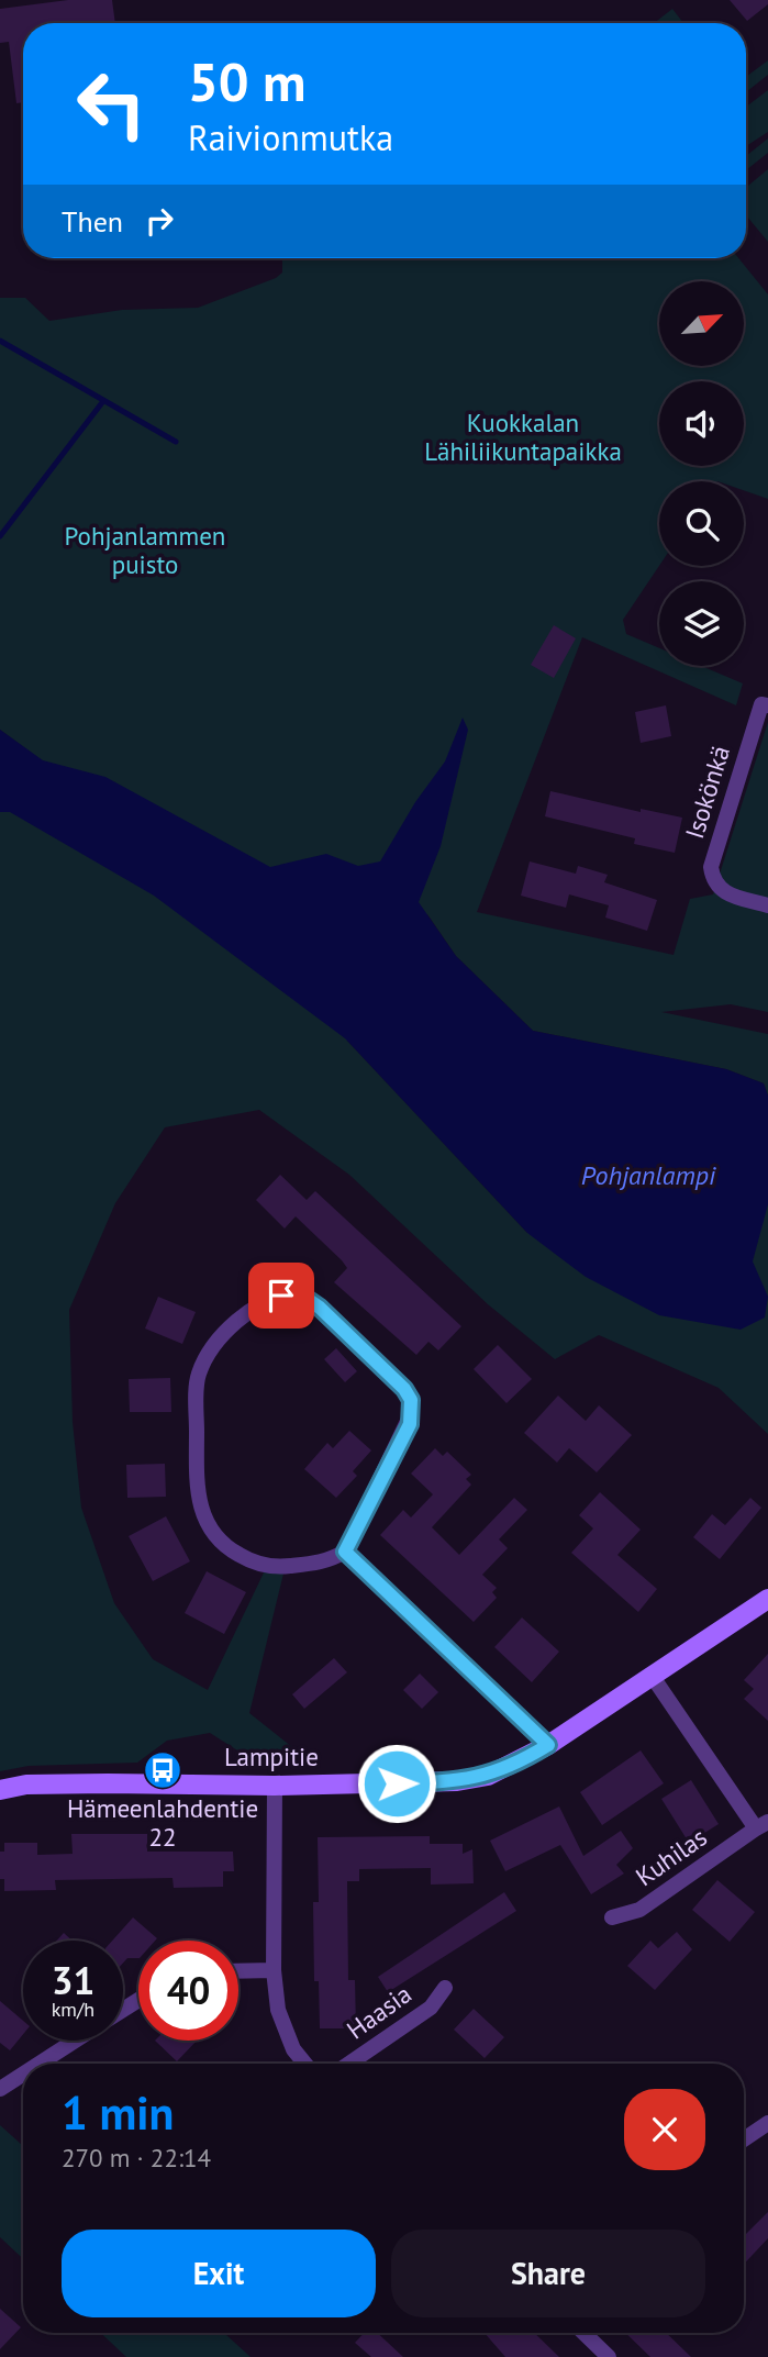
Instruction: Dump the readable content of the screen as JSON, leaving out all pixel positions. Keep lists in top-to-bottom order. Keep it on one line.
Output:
{"streets":{"street":["Isokönkä","Lampitie","Kuhilas","Haasia"]},"water":["Pohjanlampi"],"parks":["Kuokkalan Lähiliikuntapaikka","Pohjanlammen puisto"],"places":{"bus stop":["Hämeenlahdentie 22"]},"north":"top right","page":{"turn":["50 m","Raivionmutka"],"then":"Then","speed":"31 km/h","limit":"40","heading":["1 min","270 m · 22:14"],"buttons":["Exit","Share"]}}
